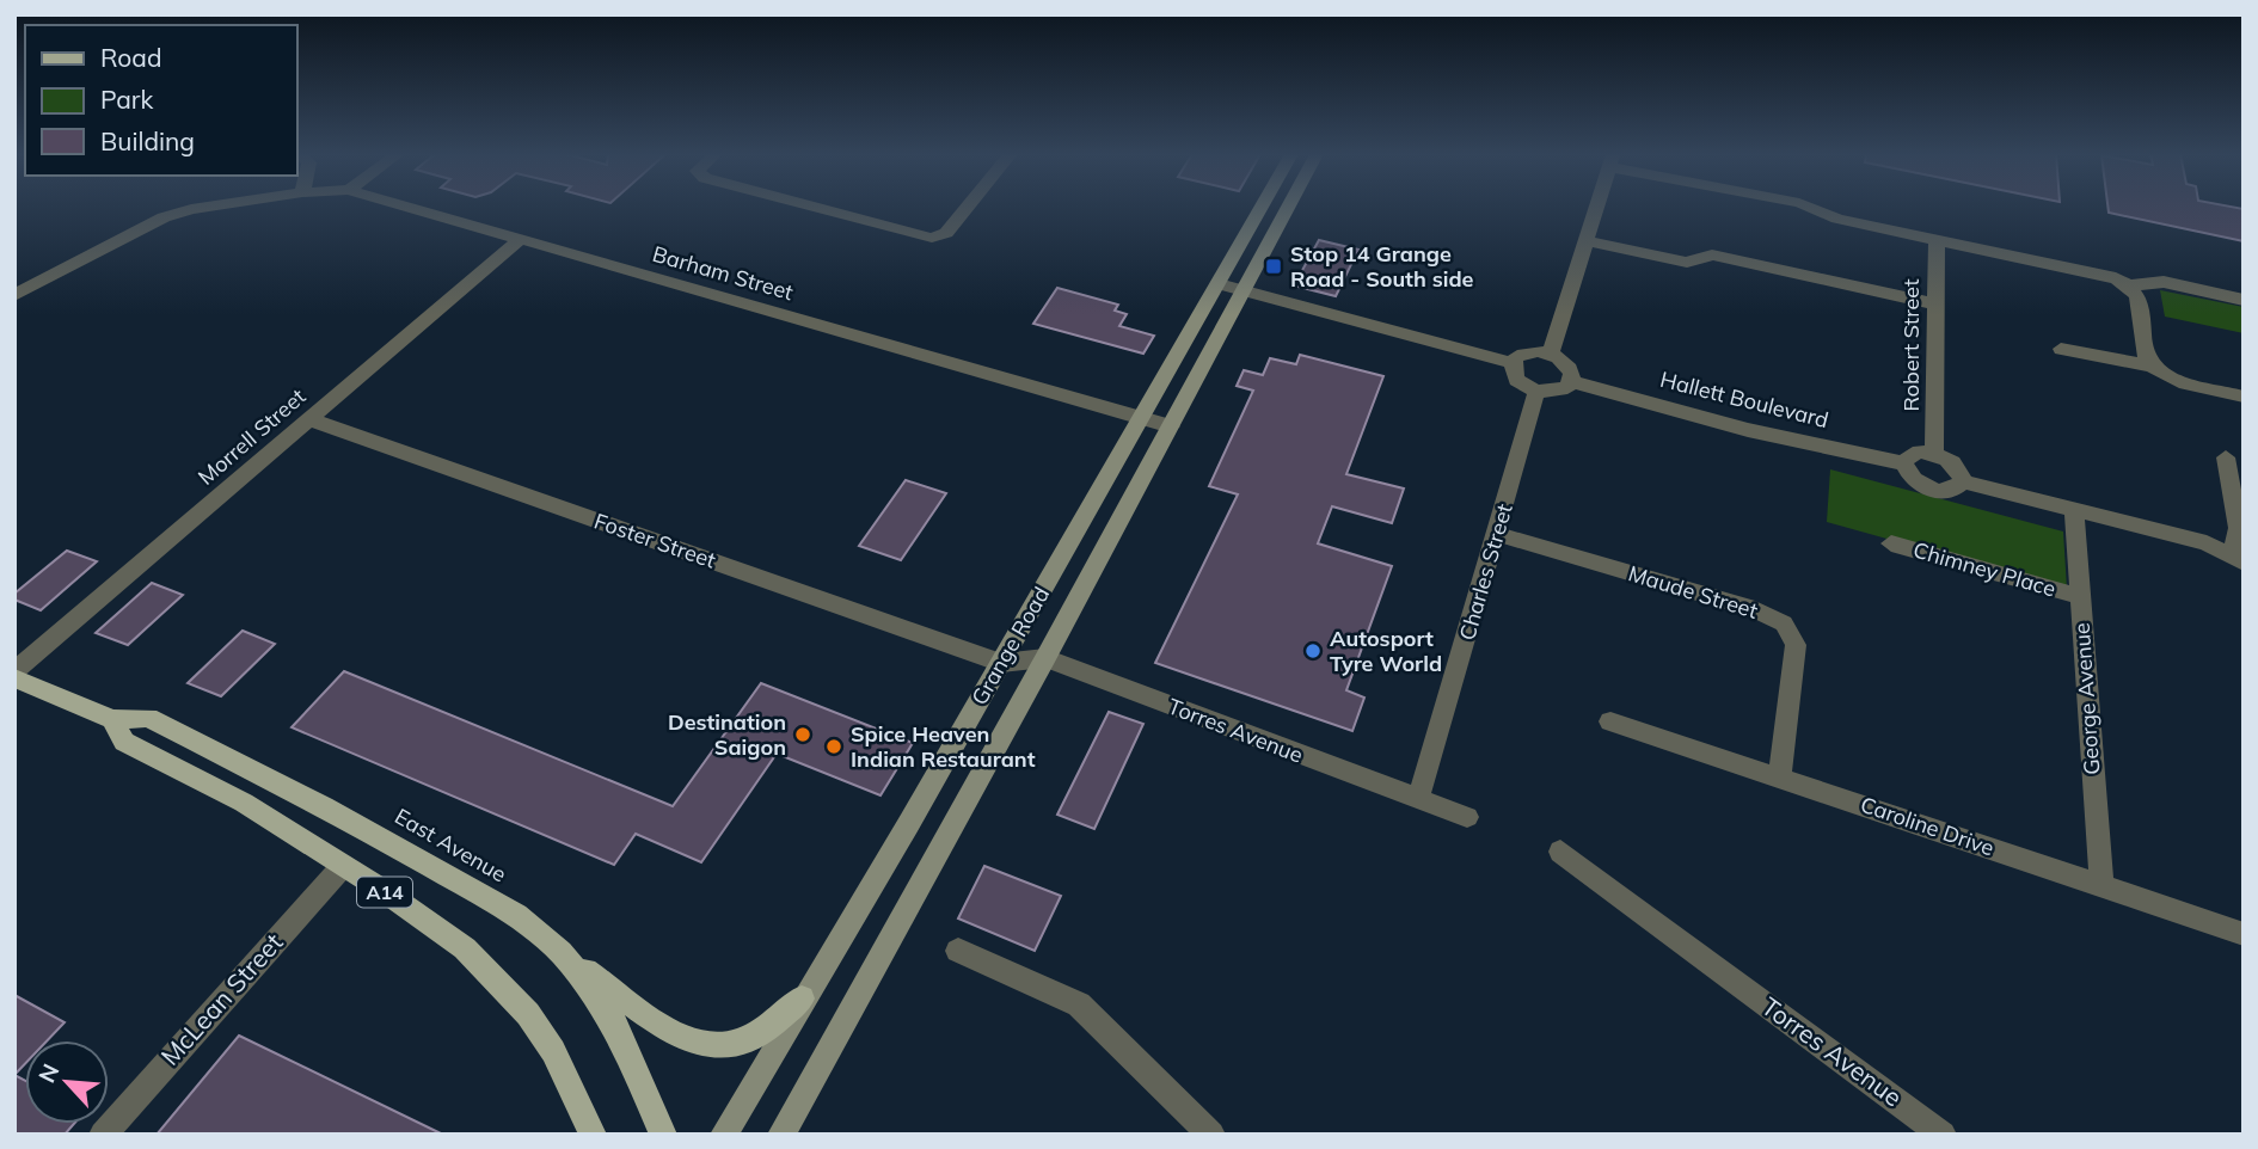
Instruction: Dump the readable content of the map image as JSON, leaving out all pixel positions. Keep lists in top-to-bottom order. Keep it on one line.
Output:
{"streets":{"main road":["Grange Road","East Avenue","A14"],"street":["Barham Street","Robert Street","Hallett Boulevard","Morrell Street","Foster Street","Chimney Place","Charles Street","Maude Street","George Avenue","Torres Avenue","Caroline Drive","McLean Street"]},"crossings":[["Barham Street","Morrell Street"],["Barham Street","Grange Road"],["Hallett Boulevard","Charles Street"],["Morrell Street","Foster Street"],["Foster Street","Grange Road"],["Foster Street","Torres Avenue"],["Chimney Place","George Avenue"],["Charles Street","Maude Street"],["Charles Street","Torres Avenue"],["Maude Street","Caroline Drive"],["Grange Road","Torres Avenue"],["George Avenue","Caroline Drive"],["East Avenue","McLean Street"]],"places":{"transit":["Stop 14 Grange Road - South side"],"other":["Autosport Tyre World","Destination Saigon","Spice Heaven Indian Restaurant"]},"legend":["Road","Park","Building"],"north":"top left"}
